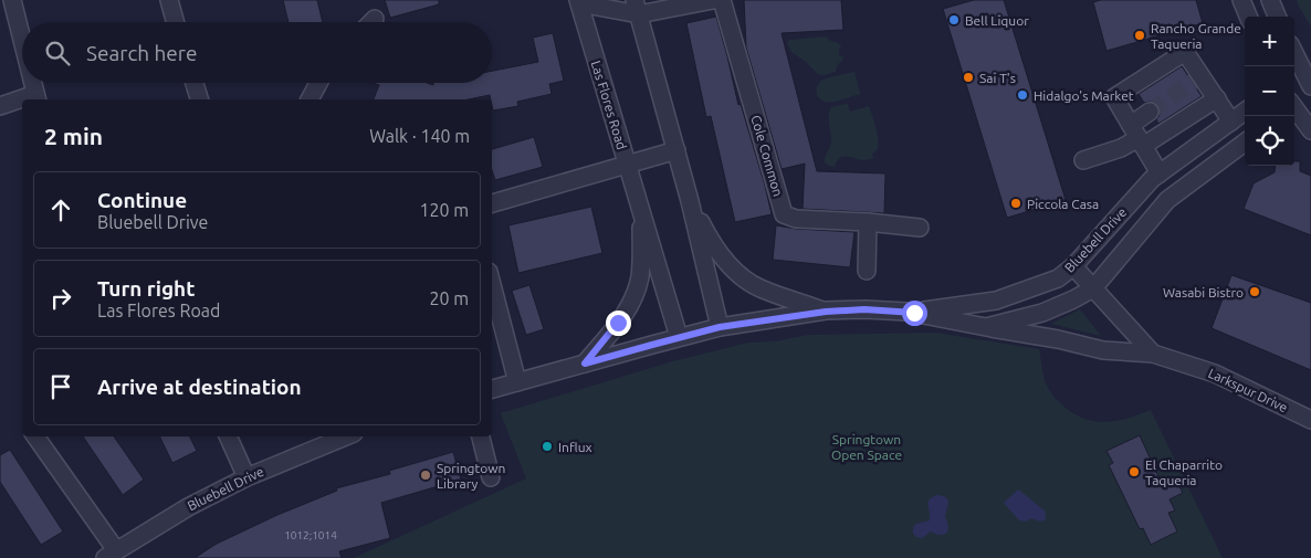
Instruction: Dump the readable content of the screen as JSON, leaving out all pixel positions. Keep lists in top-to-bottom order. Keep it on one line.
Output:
{"streets":{"street":["Las Flores Road","Cole Common","Bluebell Drive","Larkspur Drive"]},"crossings":[["Las Flores Road","Bluebell Drive"],["Bluebell Drive","Larkspur Drive"]],"parks":["Springtown Open Space"],"places":["Bell Liquor","Rancho Grande Taqueria","Sai T's","Hidalgo's Market","Piccola Casa","Wasabi Bistro","Influx","El Chaparrito Taqueria","Springtown Library"],"house_numbers":["1012;1014"],"page":{"map_buttons":["+","−"],"search":"Search here","heading":["2 min","Walk · 140 m"],"list":[["Continue","Bluebell Drive","120 m"],["Turn right","Las Flores Road","20 m"],"Arrive at destination"]}}
